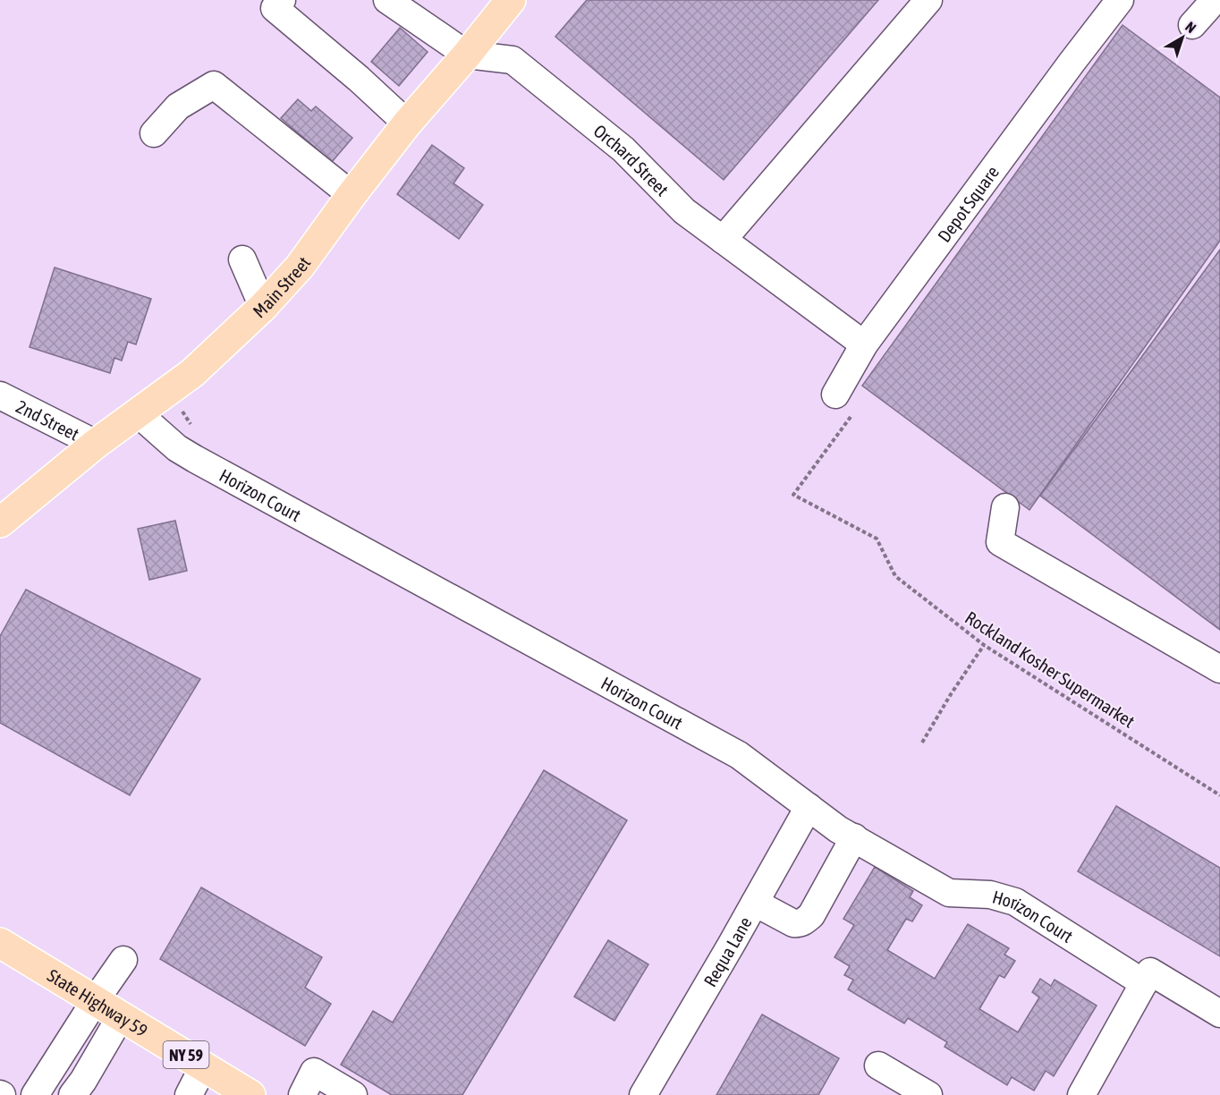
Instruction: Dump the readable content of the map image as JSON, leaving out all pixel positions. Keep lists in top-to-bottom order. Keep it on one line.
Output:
{"streets":{"main road":["Main Street","State Highway 59","NY 59"],"street":["Orchard Street","Depot Square","2nd Street","Horizon Court","Requa Lane"],"path":["Rockland Kosher Supermarket"]},"crossings":[["Orchard Street","Depot Square"],["Orchard Street","Main Street"],["Depot Square","Rockland Kosher Supermarket"],["Main Street","2nd Street"],["Main Street","Horizon Court"],["Horizon Court","Requa Lane"]],"north":"top right"}
